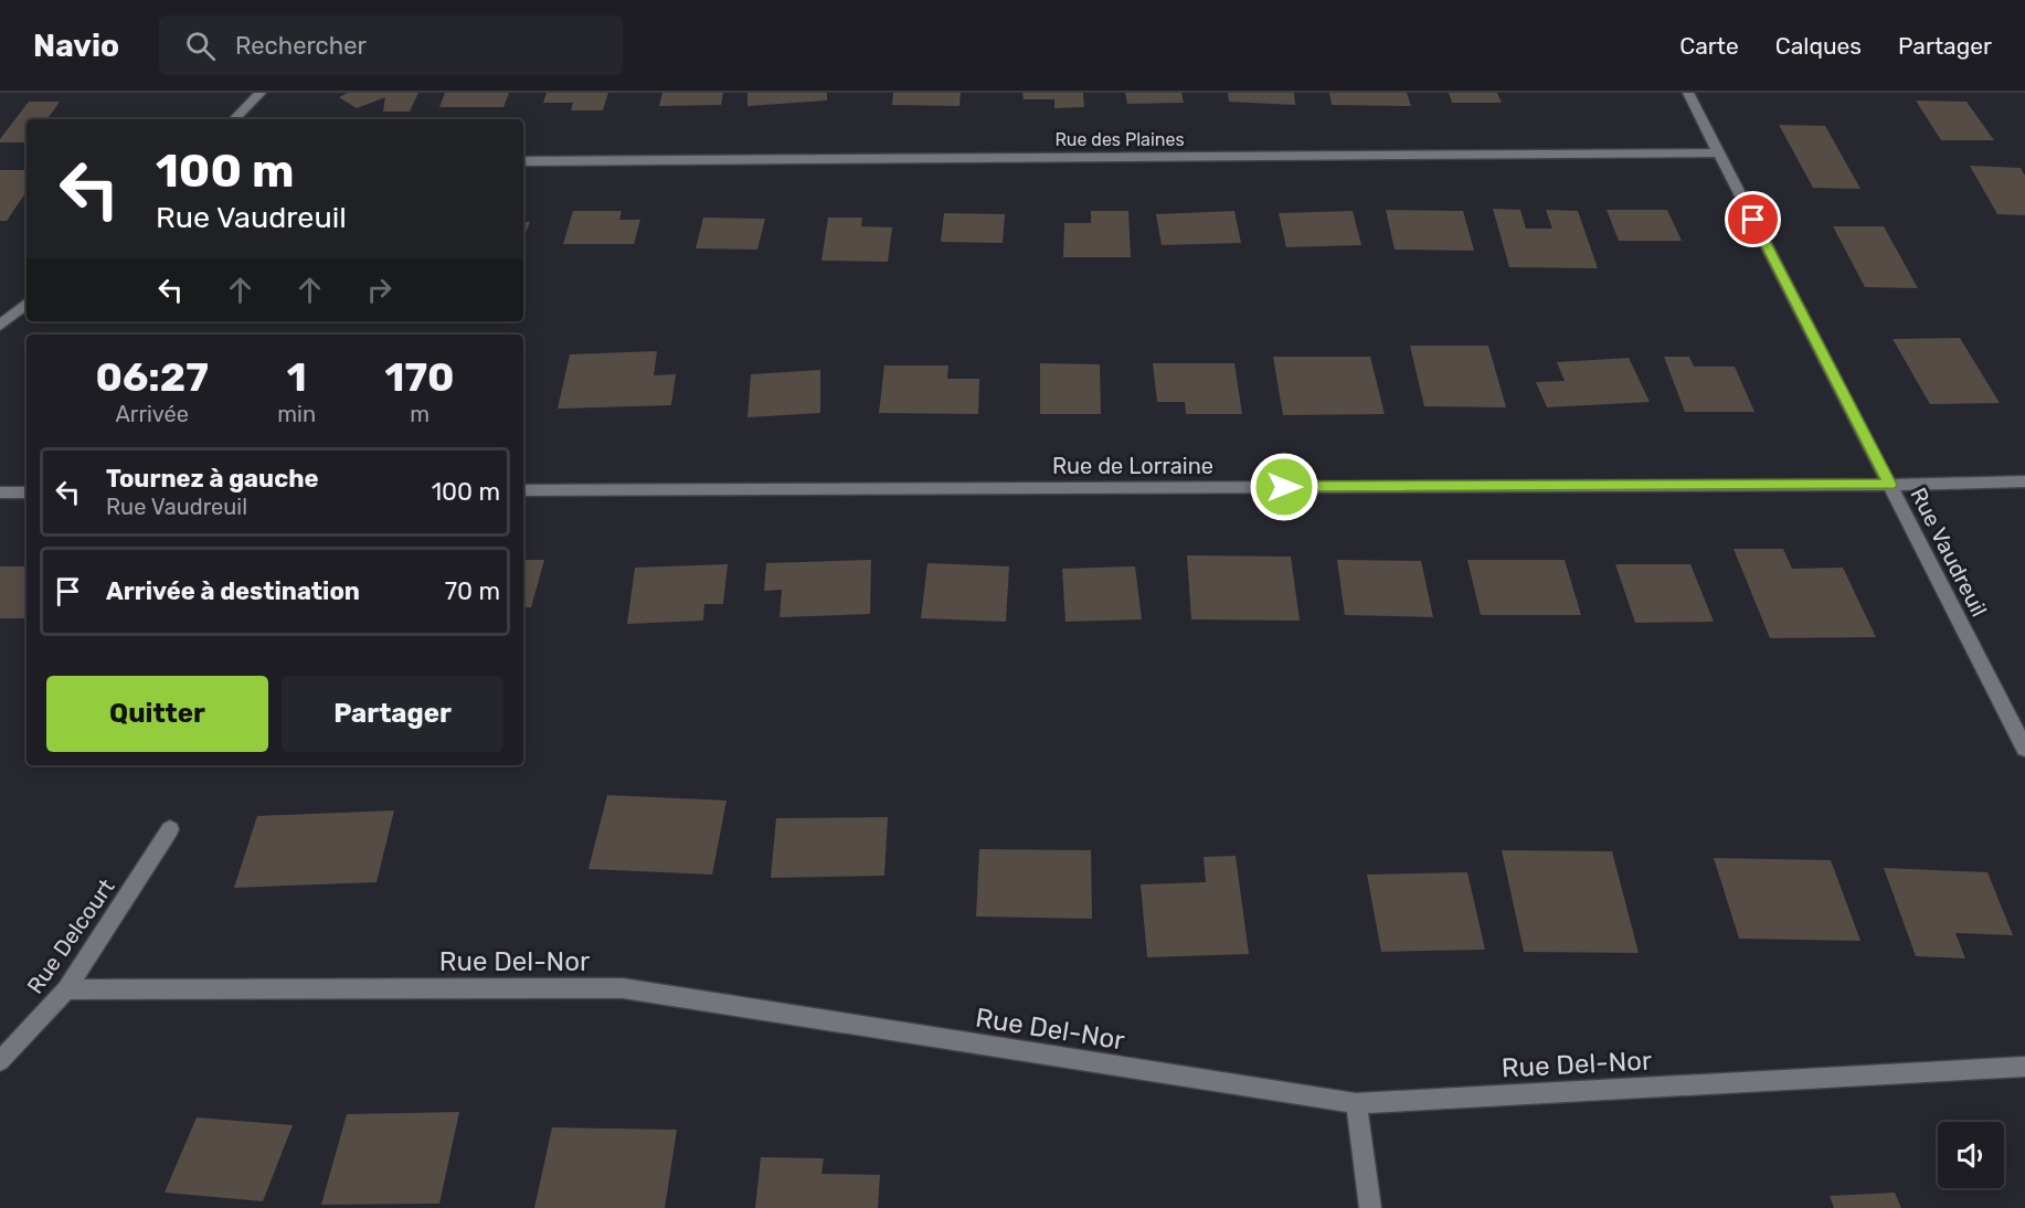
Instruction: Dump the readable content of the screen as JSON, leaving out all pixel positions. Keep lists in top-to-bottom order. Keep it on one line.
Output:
{"streets":{"street":["Rue des Plaines","Rue de Lorraine","Rue Vaudreuil","Rue Delcourt","Rue Del-Nor"]},"crossings":[["Rue des Plaines","Rue Vaudreuil"],["Rue de Lorraine","Rue Vaudreuil"],["Rue Delcourt","Rue Del-Nor"]],"page":{"header":"Navio","search":"Rechercher","nav":["Carte","Calques","Partager"],"turn":["100 m","Rue Vaudreuil"],"eta":["06:27","Arrivée","1","min","170","m"],"list":[{"name":"Tournez à gauche","note":"Rue Vaudreuil","value":"100 m"},{"name":"Arrivée à destination","value":"70 m"}],"buttons":["Quitter","Partager"]}}
